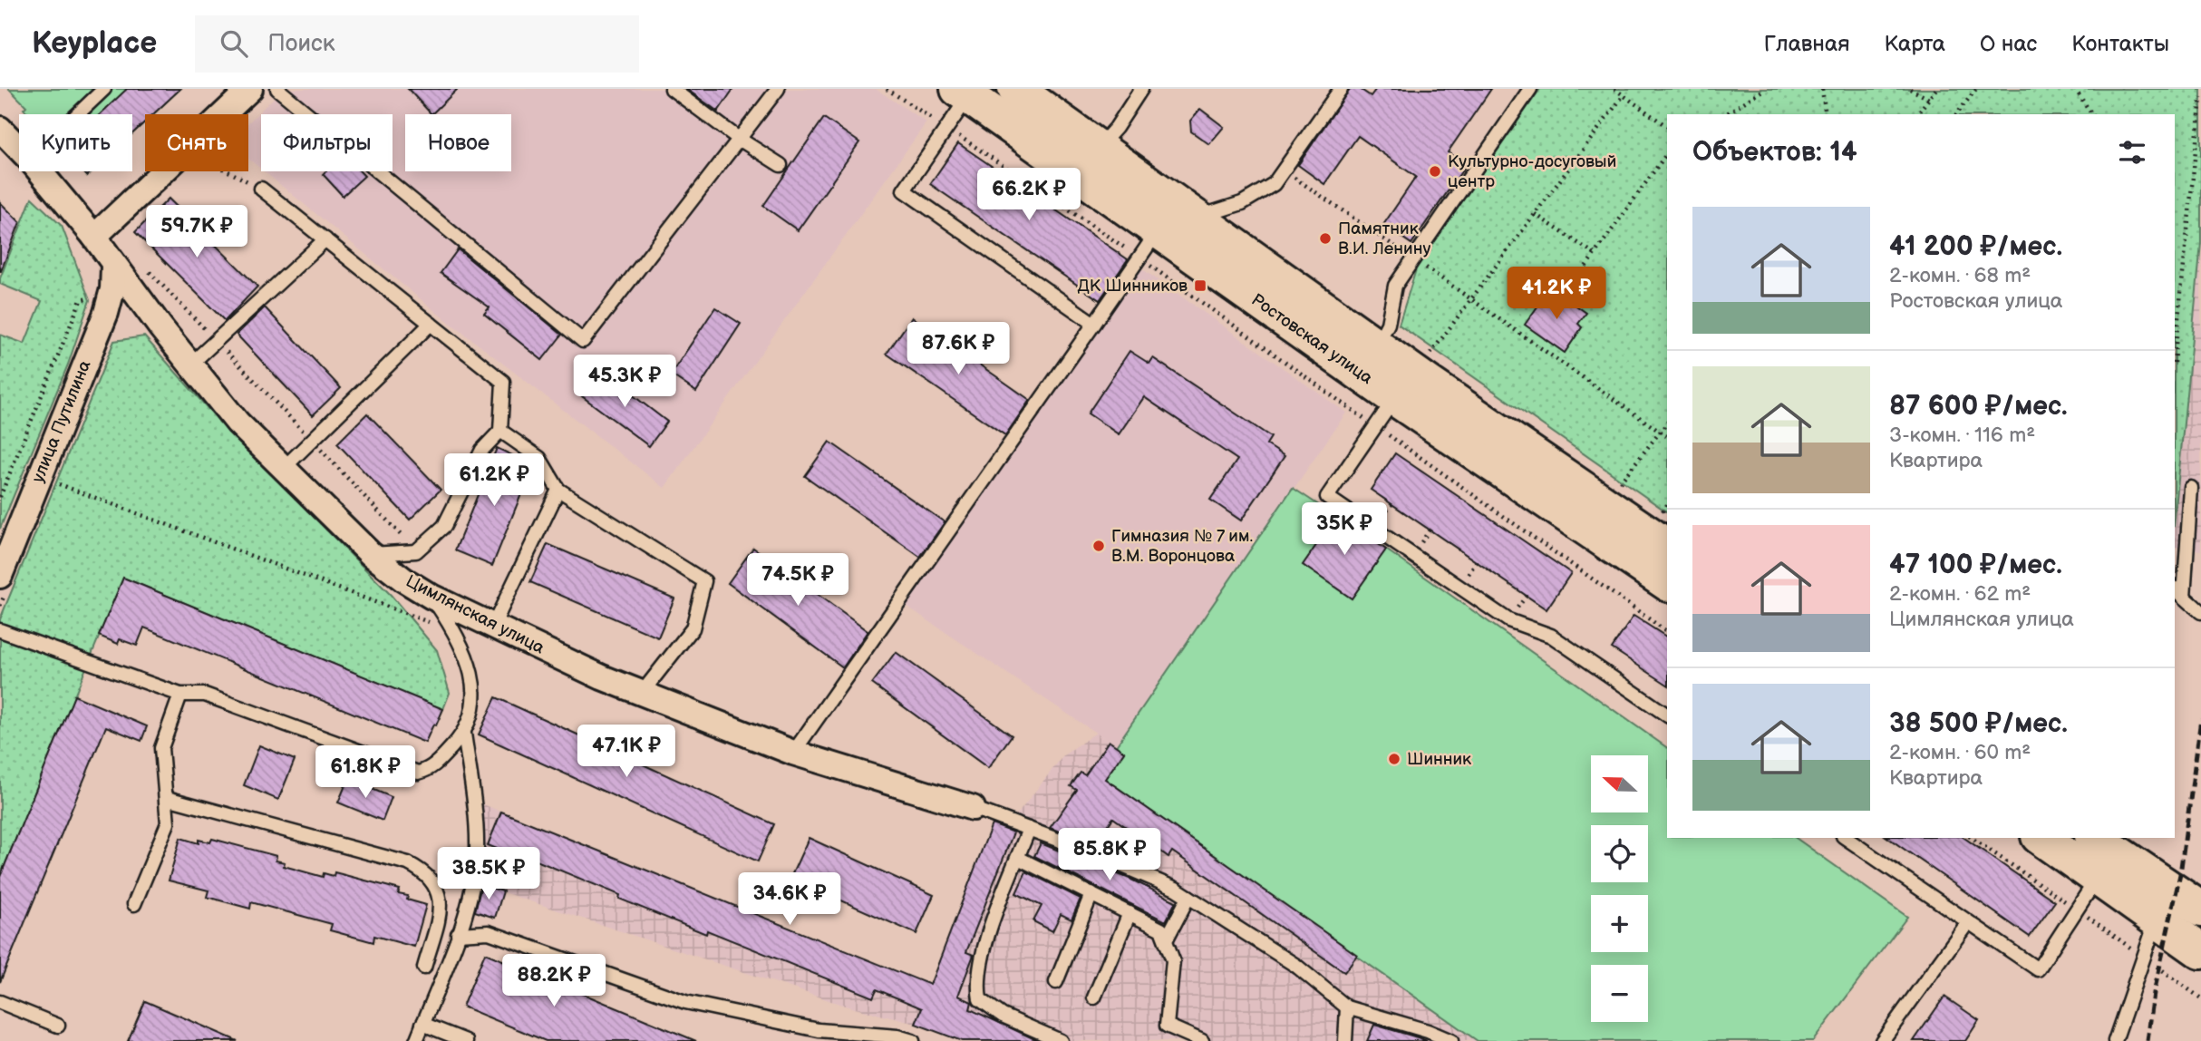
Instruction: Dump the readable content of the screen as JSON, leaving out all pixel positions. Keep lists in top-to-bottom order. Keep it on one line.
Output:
{"streets":{"street":["Ростовская улица","улица Путилина","Цимлянская улица"]},"crossings":[["улица Путилина","Цимлянская улица"]],"places":{"other":["Культурно-досуговый центр","Памятник В.И. Ленину","Гимназия № 7 им. В.М. Воронцова","Шинник"],"transit":["ДК Шинников"]},"north":"left","page":{"header":"Keyplace","search":"Поиск","nav":["Главная","Карта","О нас","Контакты"],"chip":["Купить","Снять","Фильтры","Новое"],"heading":"Объектов: 14","price":["66.2K ₽","59.7K ₽","41.2K ₽","87.6K ₽","45.3K ₽","61.2K ₽","35K ₽","74.5K ₽","47.1K ₽","61.8K ₽","85.8K ₽","38.5K ₽","34.6K ₽","88.2K ₽"],"list":[{"name":"41 200 ₽/мес.","note":"2-комн. · 68 m² · Ростовская улица"},{"name":"87 600 ₽/мес.","note":"3-комн. · 116 m² · Квартира"},{"name":"47 100 ₽/мес.","note":"2-комн. · 62 m² · Цимлянская улица"},{"name":"38 500 ₽/мес.","note":"2-комн. · 60 m² · Квартира"}],"map_buttons":["+","−"]}}
